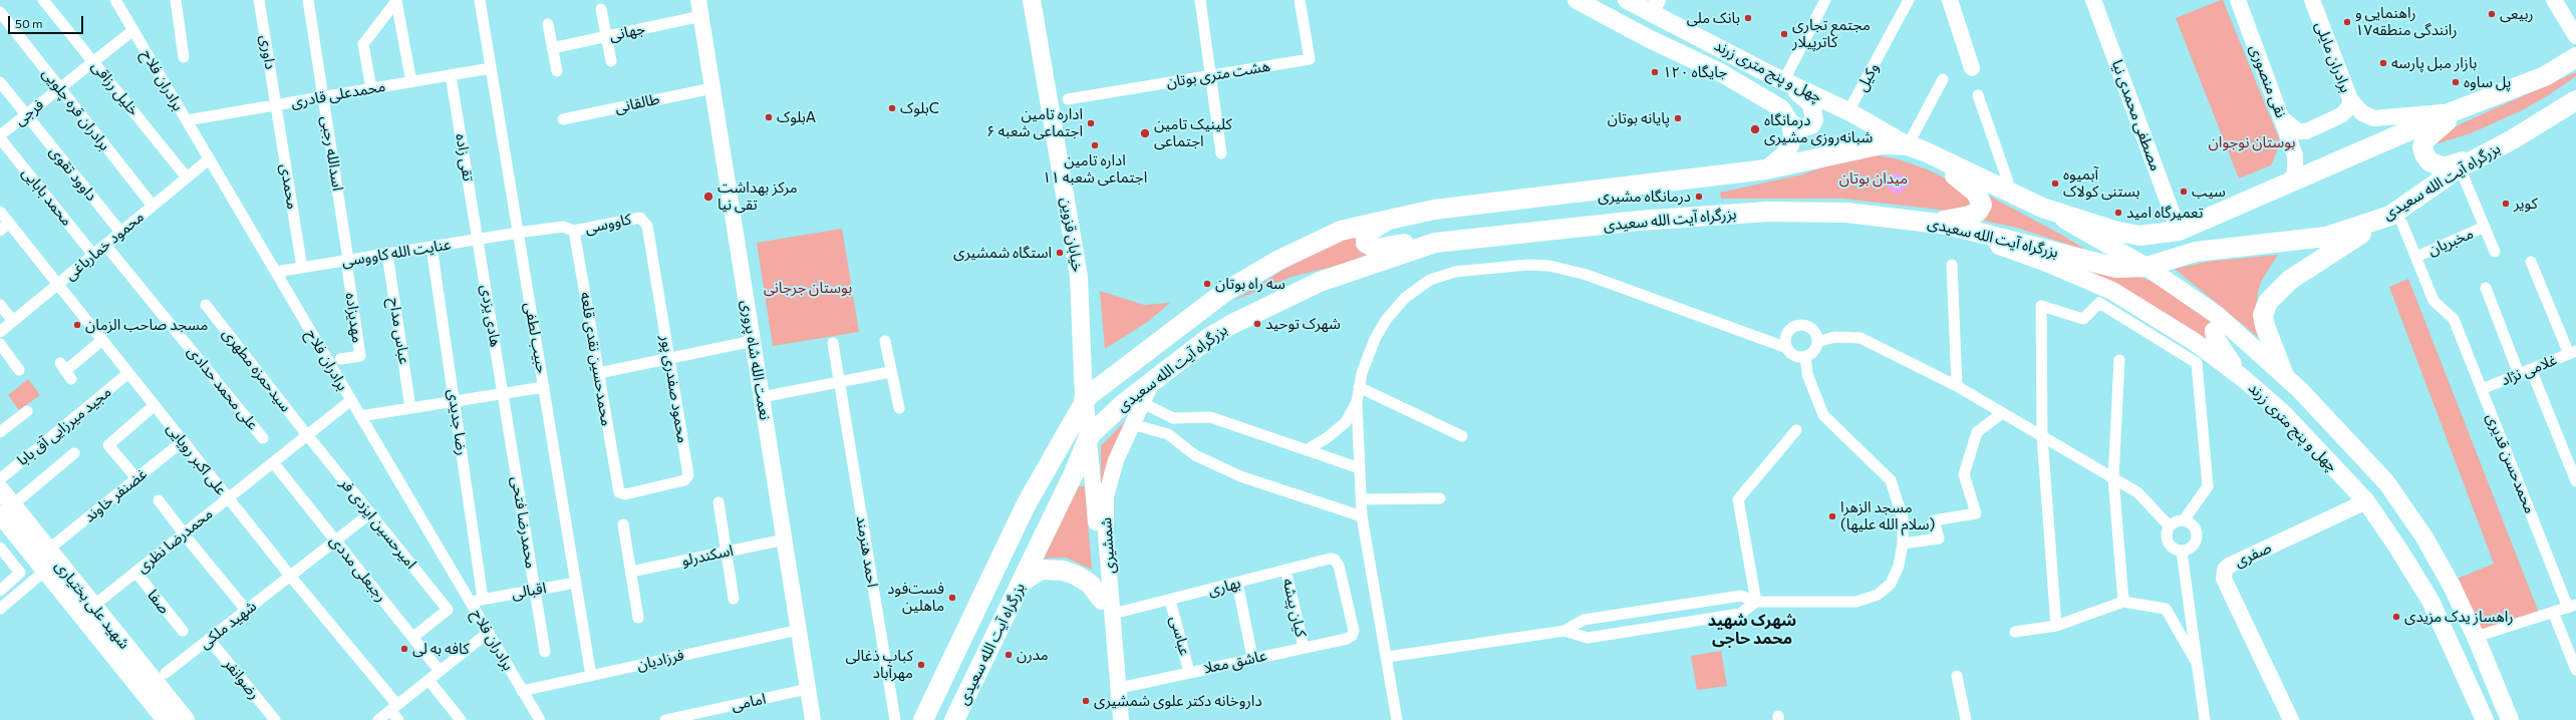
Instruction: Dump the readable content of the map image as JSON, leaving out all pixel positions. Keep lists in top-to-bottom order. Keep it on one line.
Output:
{"streets":{"highway":["بزرگراه آیت الله سعیدی"],"main road":["برادران مایلی","چهل و پنج متری زرند","نقی منصوری","مصطفی محمدی نیا","خیابان قزوین","نعمت الله شاه پروری","شمشیری","صفری","شهید علی بختیاری"],"street":["جهانی","داوری","هشت متری بوتان","وکیل","برادران فلاح","خلیل رزاقی","محمدعلی قادری","طالقانی","برادران قره چلویی","فرجی","اسدالله رجبی","تقی زاده","داوود تقوی","محمدی","محمد بابایی","کاووسی","مخبریان","محمود خمارباغی","عنایت‌ الله کاووسی","هادی یزدی","مهدیزاده","عباس مداح","حبیب لطفی","محمدحسین نقدی قلعه","سیدحمزه مطهری","غلامی نژاد","علی محمد حدادی","محمود صفدری پور","رضا جدیدی","مجید میرزایی آق بابا","علی اکبر رویایی","محمدحسن قدیری","غضنفر خاوند","محمدرضا فتحی","امیرحسین ایزدی فر","محمدرضا نظری","احمد هنرمند","اسکندرلو","رجبعلی مددی","بهاری","اقبالی","صفا","کیان پیشه","شهید ملکی","عباسی","فرزادیان","عاشق معلا","رضوانفر","امامی"]},"crossings":[["جهانی","نعمت الله شاه پروری"],["داوری","محمدعلی قادری"],["داوری","محمدی"],["برادران مایلی","بزرگراه آیت الله سعیدی"],["چهل و پنج متری زرند","وکیل"],["چهل و پنج متری زرند","بزرگراه آیت الله سعیدی"],["چهل و پنج متری زرند","صفری"],["برادران فلاح","محمدعلی قادری"],["برادران فلاح","فرجی"],["برادران فلاح","محمود خمارباغی"],["برادران فلاح","عنایت‌ الله کاووسی"],["برادران فلاح","محمدرضا نظری"],["برادران فلاح","اقبالی"],["برادران فلاح","فرزادیان"],["نقی منصوری","بزرگراه آیت الله سعیدی"],["خلیل رزاقی","فرجی"],["خلیل رزاقی","محمود خمارباغی"],["محمدعلی قادری","اسدالله رجبی"],["محمدعلی قادری","تقی زاده"],["محمدعلی قادری","محمدی"],["محمدعلی قادری","حبیب لطفی"],["طالقانی","نعمت الله شاه پروری"],["برادران قره چلویی","فرجی"],["برادران قره چلویی","محمود خمارباغی"],["فرجی","داوود تقوی"],["مصطفی محمدی نیا","بزرگراه آیت الله سعیدی"],["اسدالله رجبی","عنایت‌ الله کاووسی"],["اسدالله رجبی","مهدیزاده"],["تقی زاده","عنایت‌ الله کاووسی"],["تقی زاده","هادی یزدی"],["داوود تقوی","محمود خمارباغی"],["بزرگراه آیت الله سعیدی","خیابان قزوین"],["بزرگراه آیت الله سعیدی","مخبریان"],["بزرگراه آیت الله سعیدی","شمشیری"],["محمدی","عنایت‌ الله کاووسی"],["محمد بابایی","محمود خمارباغی"],["کاووسی","عنایت‌ الله کاووسی"],["کاووسی","حبیب لطفی"],["کاووسی","محمدحسین نقدی قلعه"],["کاووسی","محمود صفدری پور"],["خیابان قزوین","شمشیری"],["مخبریان","محمدحسن قدیری"],["محمود خمارباغی","علی محمد حدادی"],["محمود خمارباغی","علی اکبر رویایی"],["عنایت‌ الله کاووسی","هادی یزدی"],["عنایت‌ الله کاووسی","مهدیزاده"],["عنایت‌ الله کاووسی","عباس مداح"],["عنایت‌ الله کاووسی","حبیب لطفی"],["عنایت‌ الله کاووسی","رضا جدیدی"],["هادی یزدی","محمدرضا فتحی"],["حبیب لطفی","اقبالی"],["حبیب لطفی","فرزادیان"],["محمدحسین نقدی قلعه","محمود صفدری پور"],["نعمت الله شاه پروری","اسکندرلو"],["نعمت الله شاه پروری","فرزادیان"],["نعمت الله شاه پروری","امامی"],["سیدحمزه مطهری","امیرحسین ایزدی فر"],["سیدحمزه مطهری","محمدرضا نظری"],["غلامی نژاد","محمدحسن قدیری"],["رضا جدیدی","اقبالی"],["مجید میرزایی آق بابا","علی اکبر رویایی"],["علی اکبر رویایی","غضنفر خاوند"],["علی اکبر رویایی","محمدرضا نظری"],["علی اکبر رویایی","شهید ملکی"],["غضنفر خاوند","شهید علی بختیاری"],["محمدرضا فتحی","اقبالی"],["امیرحسین ایزدی فر","محمدرضا نظری"],["امیرحسین ایزدی فر","رجبعلی مددی"],["امیرحسین ایزدی فر","شهید ملکی"],["محمدرضا نظری","صفا"],["محمدرضا نظری","شهید علی بختیاری"],["شمشیری","بهاری"],["شمشیری","عاشق معلا"],["رجبعلی مددی","شهید ملکی"],["بهاری","کیان پیشه"],["بهاری","عباسی"],["بهاری","عاشق معلا"],["کیان پیشه","عاشق معلا"],["شهید ملکی","رضوانفر"],["عباسی","عاشق معلا"]],"districts":["شهرک شهید محمد حاجی"],"parks":["بوستان نوجوان","میدان بوتان","بوستان جرجانی"],"places":["ربیعی","بانک ملی","راهنمایی و رانندگی منطقه۱۷","مجتمع تجاری کاترپیلار","بازار مبل پارسه","جایگاه ۱۲۰","پل ساوه","بلوکC","بلوکA","پایانه بوتان","اداره تامین اجتماعی شعبه ۶","درمانگاه شبانه‌روزی مشیری","کلینیک تامین اجتماعی","اداره تامین اجتماعی شعبه ۱۱","آبمیوه بستنی کولاک","سیب","مرکز بهداشت تقی نیا","درمانگاه مشیری","کویر","تعمیرگاه امید","استگاه شمشیری","سه راه بوتان","شهرک توحید","مسجد صاحب الزمان","مسجد الزهرا (سلام الله علیها)","فست‌فود ماهلین","راهساز یدک مزیدی","کافه به لی","مدرن","کباب ذغالی مهرآباد","داروخانه دکتر علوی شمشیری"],"scale_bar":"50 m"}
